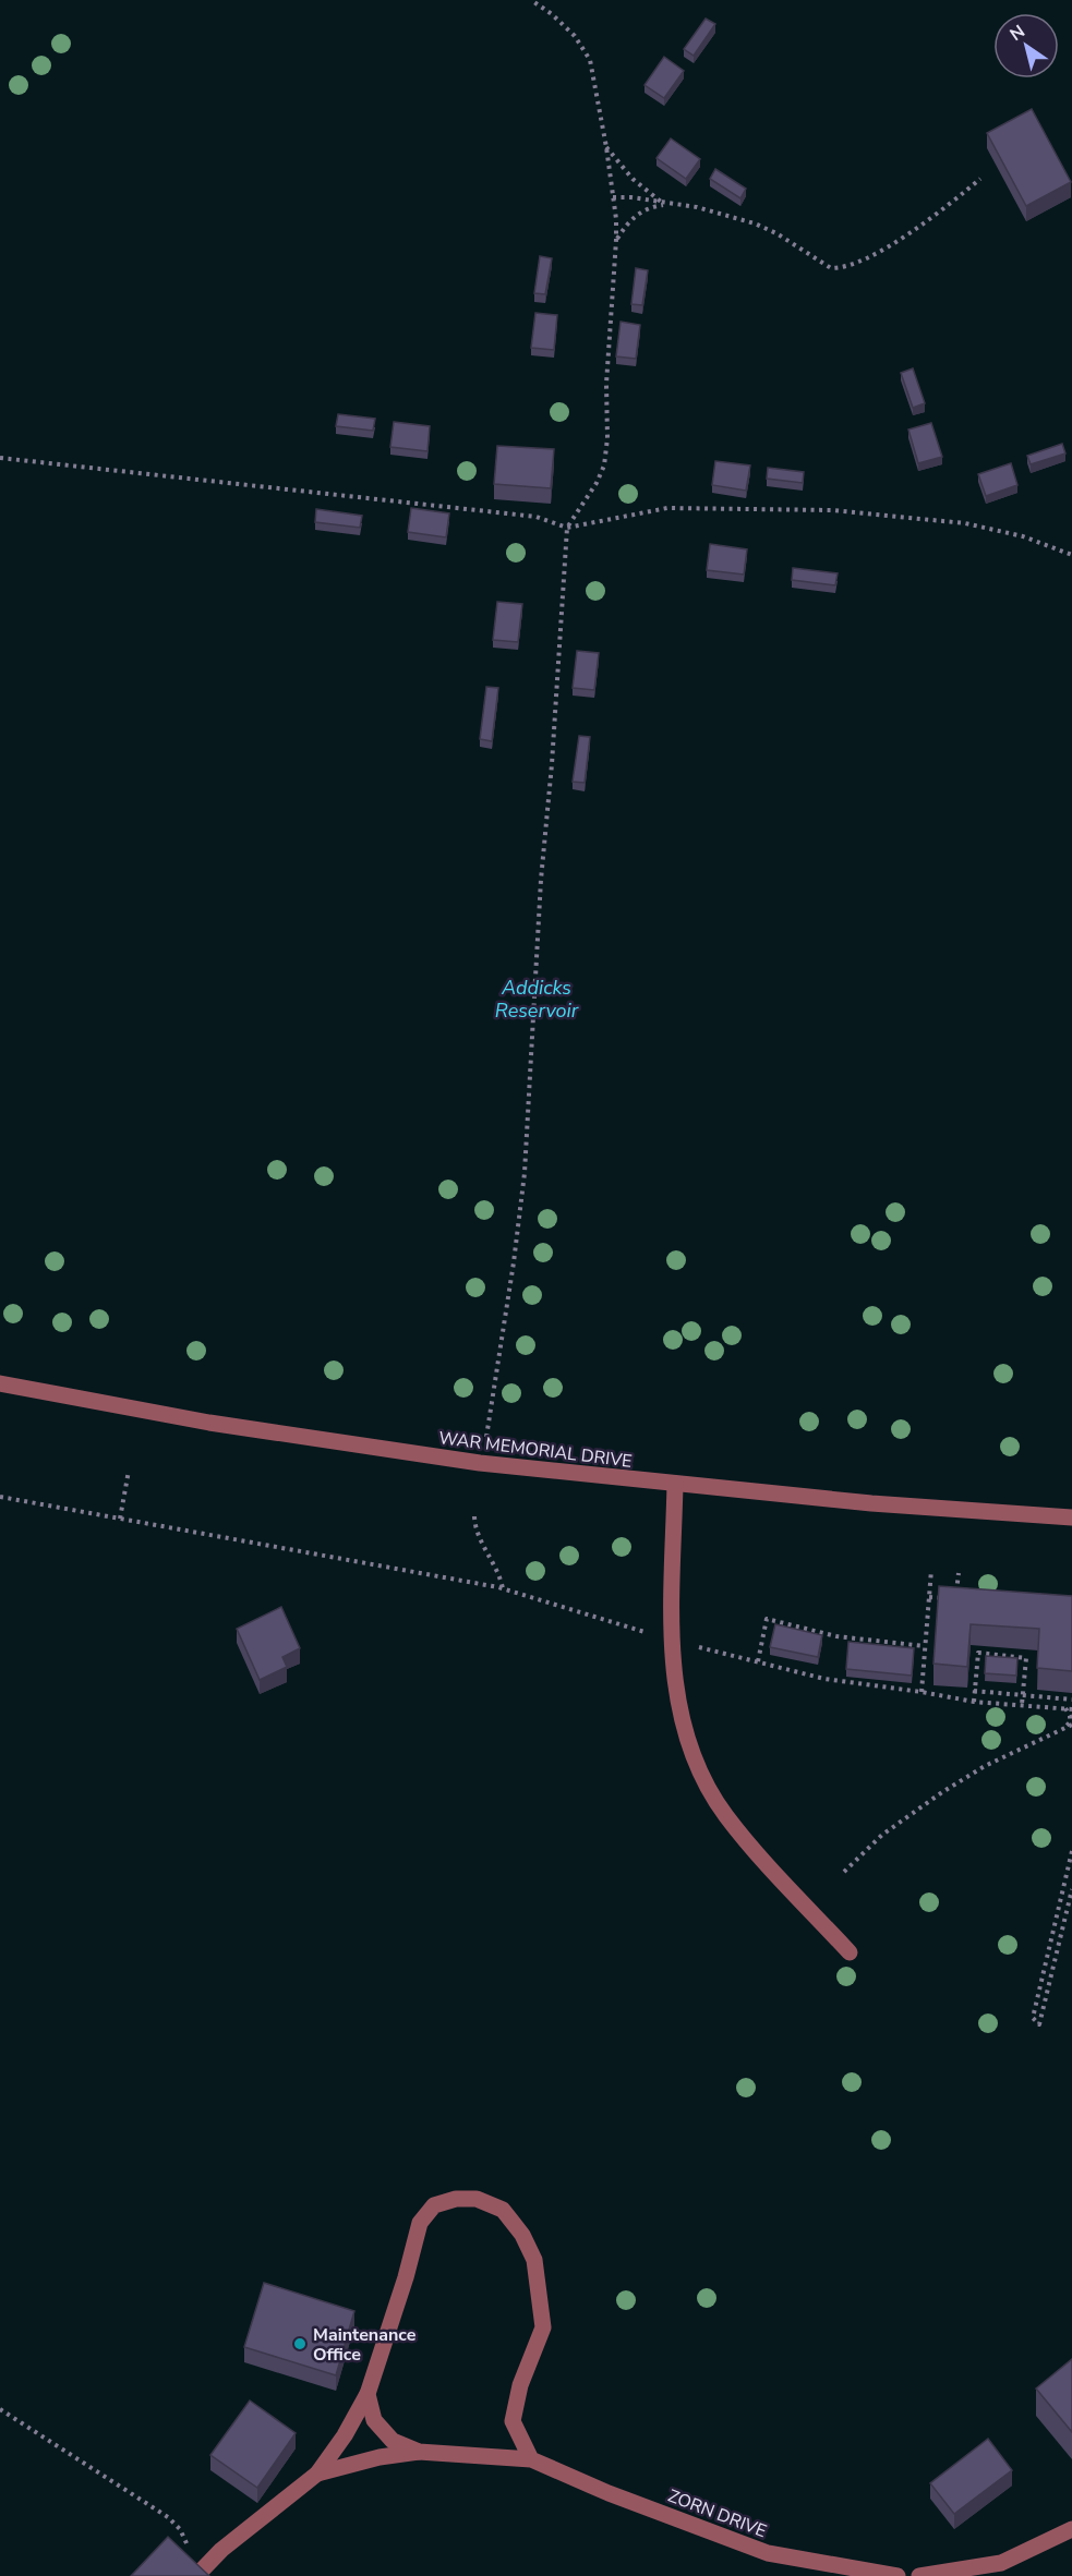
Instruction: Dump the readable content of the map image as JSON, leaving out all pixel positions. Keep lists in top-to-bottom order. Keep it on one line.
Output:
{"streets":{"street":["WAR MEMORIAL DRIVE","ZORN DRIVE"]},"water":["Addicks Reservoir"],"places":["Maintenance Office"],"north":"top left"}
